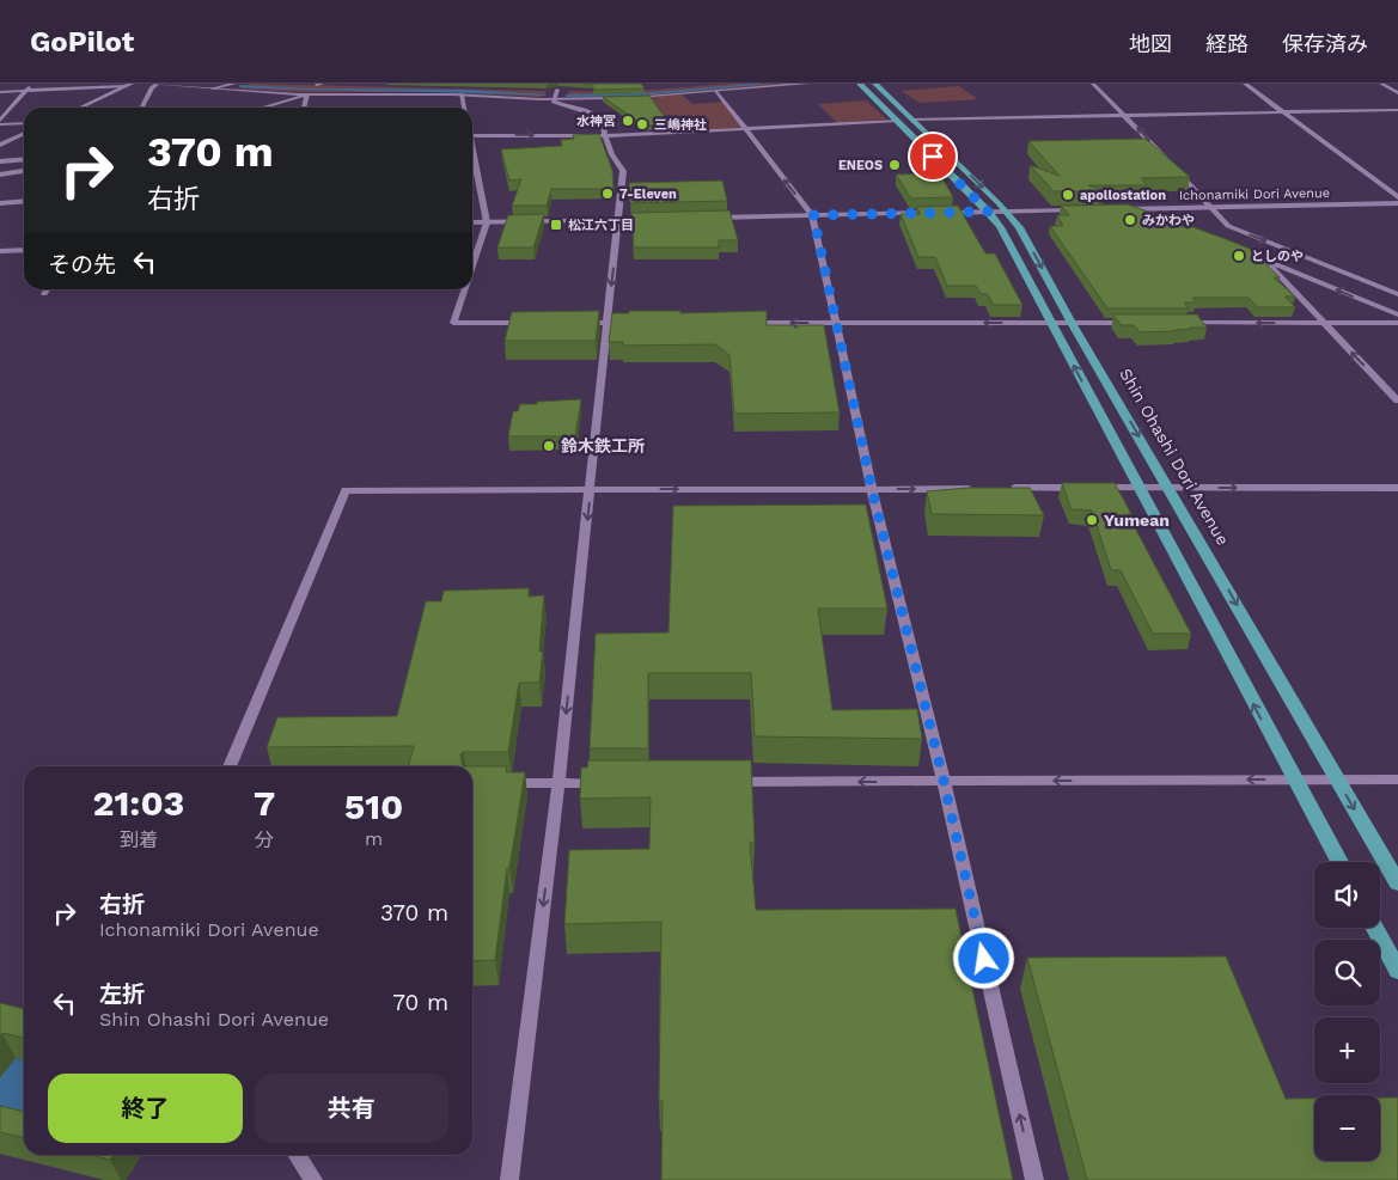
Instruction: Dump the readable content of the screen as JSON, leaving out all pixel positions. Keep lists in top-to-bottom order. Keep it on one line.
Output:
{"streets":{"main road":["Shin Ohashi Dori Avenue"],"street":["Ichonamiki Dori Avenue"]},"places":{"other":["水神宮","三嶋神社","ENEOS","7-Eleven","apollostation","みかわや","としのや","鈴木鉄工所","Yumean"],"transit":["松江六丁目"]},"page":{"header":"GoPilot","nav":["地図","経路","保存済み"],"turn":["370 m","右折"],"then":"その先","eta":["21:03","到着","7","分","510","m"],"map_buttons":["+","−"],"list":[{"name":"右折","note":"Ichonamiki Dori Avenue","value":"370 m"},{"name":"左折","note":"Shin Ohashi Dori Avenue","value":"70 m"}],"buttons":["終了","共有"]}}
